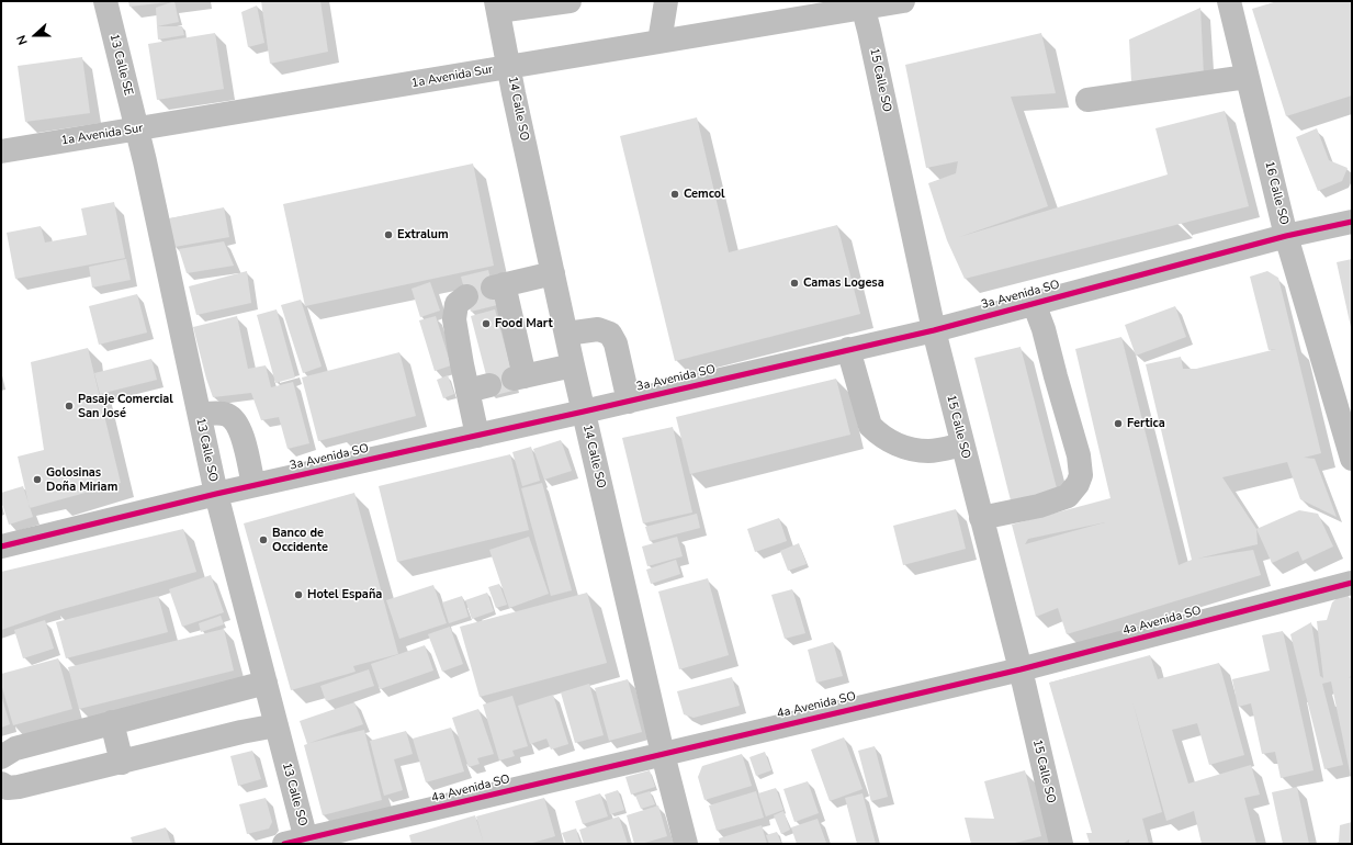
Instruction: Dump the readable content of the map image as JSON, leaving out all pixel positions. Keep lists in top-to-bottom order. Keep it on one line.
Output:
{"streets":{"street":["13 Calle SE","1a Avenida Sur","15 Calle SO","14 Calle SO","16 Calle SO","3a Avenida SO","13 Calle SO","4a Avenida SO"]},"crossings":[["13 Calle SE","1a Avenida Sur"],["13 Calle SE","13 Calle SO"],["1a Avenida Sur","15 Calle SO"],["1a Avenida Sur","14 Calle SO"],["1a Avenida Sur","13 Calle SO"],["15 Calle SO","3a Avenida SO"],["15 Calle SO","4a Avenida SO"],["14 Calle SO","3a Avenida SO"],["14 Calle SO","4a Avenida SO"],["16 Calle SO","3a Avenida SO"],["3a Avenida SO","13 Calle SO"],["13 Calle SO","4a Avenida SO"]],"places":["Cemcol","Extralum","Camas Logesa","Food Mart","Pasaje Comercial San José","Fertica","Golosinas Doña Miriam","Banco de Occidente","Hotel España"],"north":"left"}
